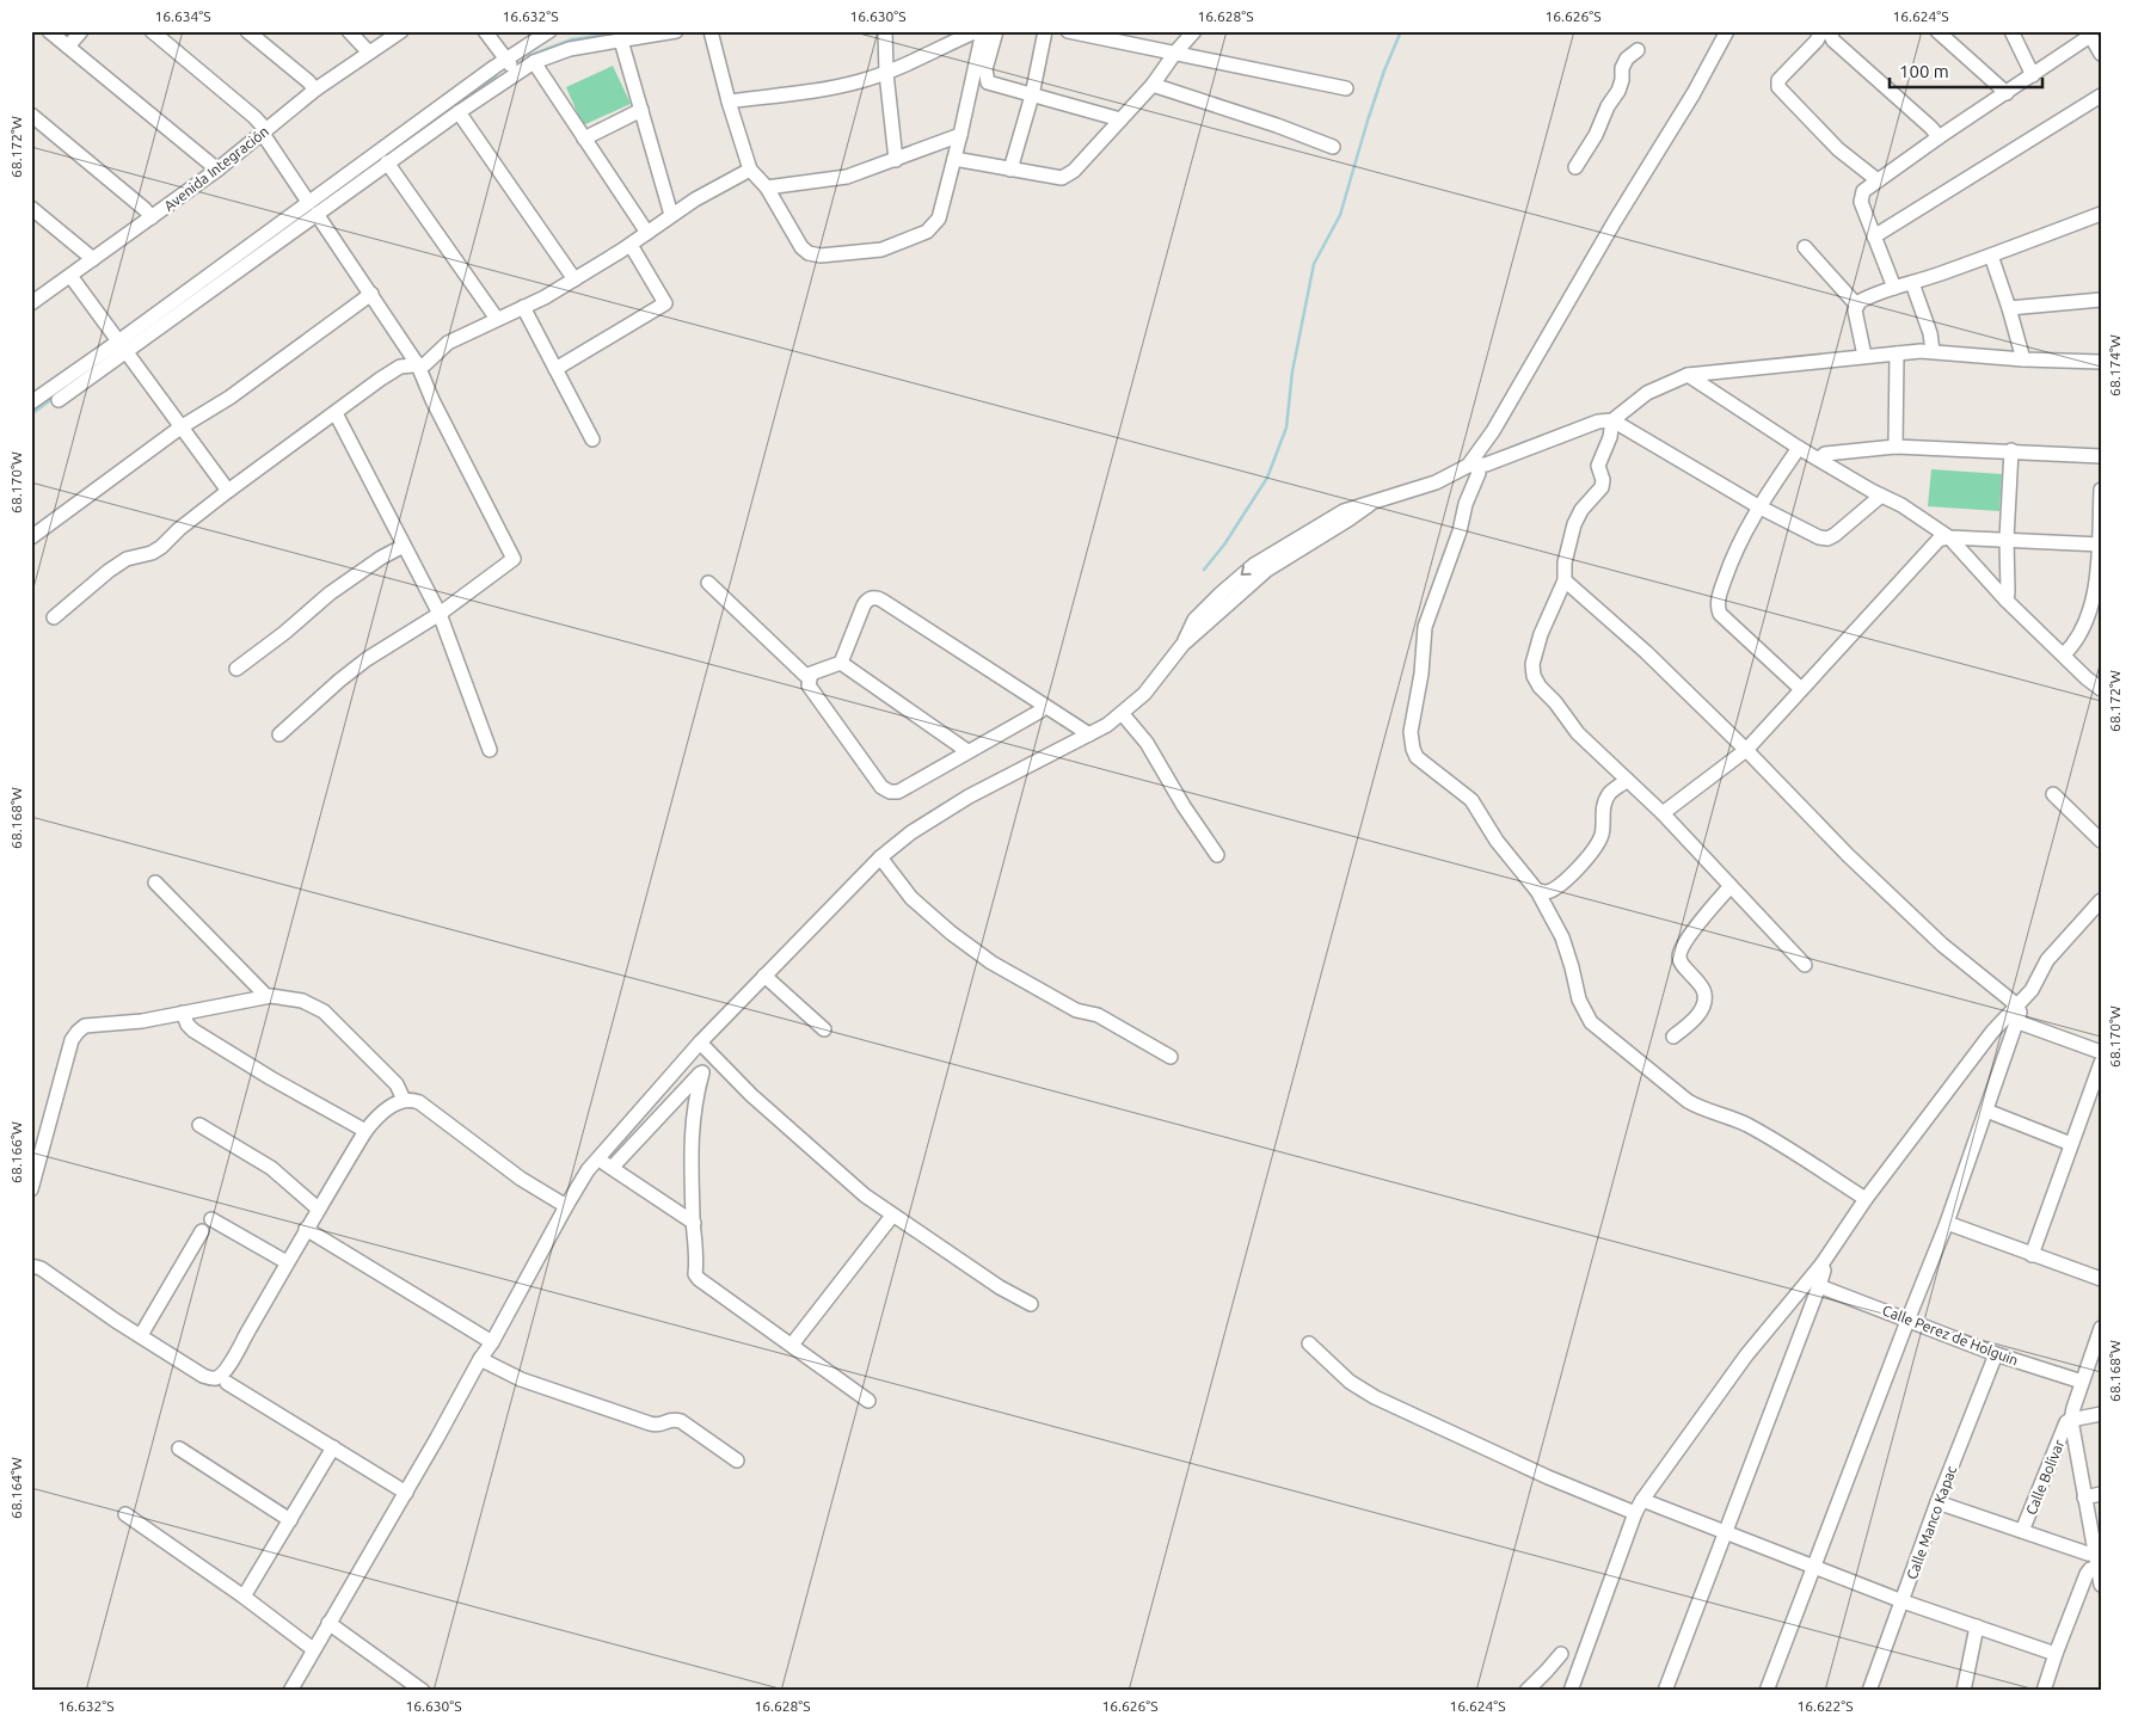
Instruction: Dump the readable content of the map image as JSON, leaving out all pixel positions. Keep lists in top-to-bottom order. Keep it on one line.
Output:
{"streets":{"street":["Avenida Integración","Calle Perez de Holguin","Calle Bolívar","Calle Manco Kapac"]},"crossings":[["Calle Perez de Holguin","Calle Manco Kapac"]],"scale_bar":"100 m","coordinates":["16.634°S","16.632°S","16.630°S","16.628°S","16.626°S","16.624°S","68.172°W","68.174°W","68.170°W","68.168°W","68.166°W","68.164°W","16.622°S"]}
